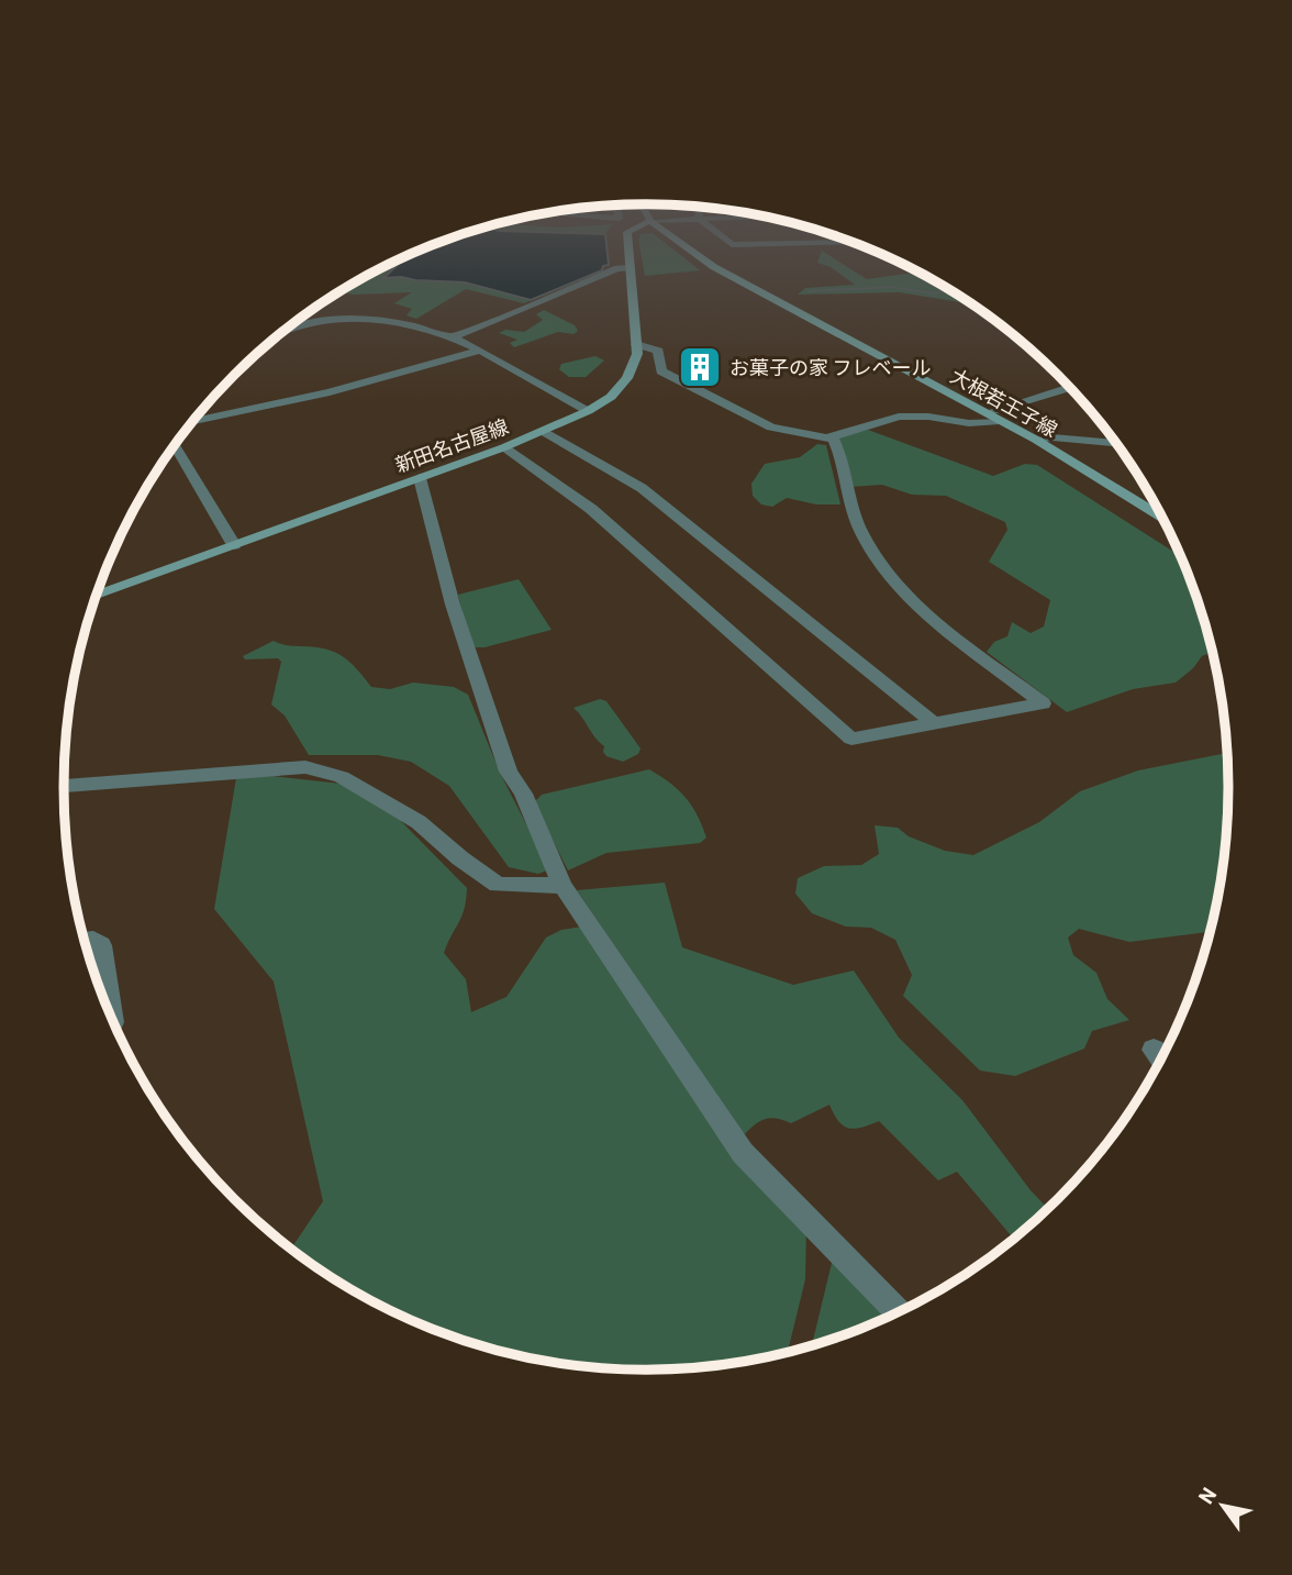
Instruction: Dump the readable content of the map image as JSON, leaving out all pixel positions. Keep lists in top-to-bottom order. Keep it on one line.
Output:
{"streets":{"main road":["大根若王子線","新田名古屋線"]},"places":{"building":["お菓子の家 フレベール"]},"north":"top left"}
